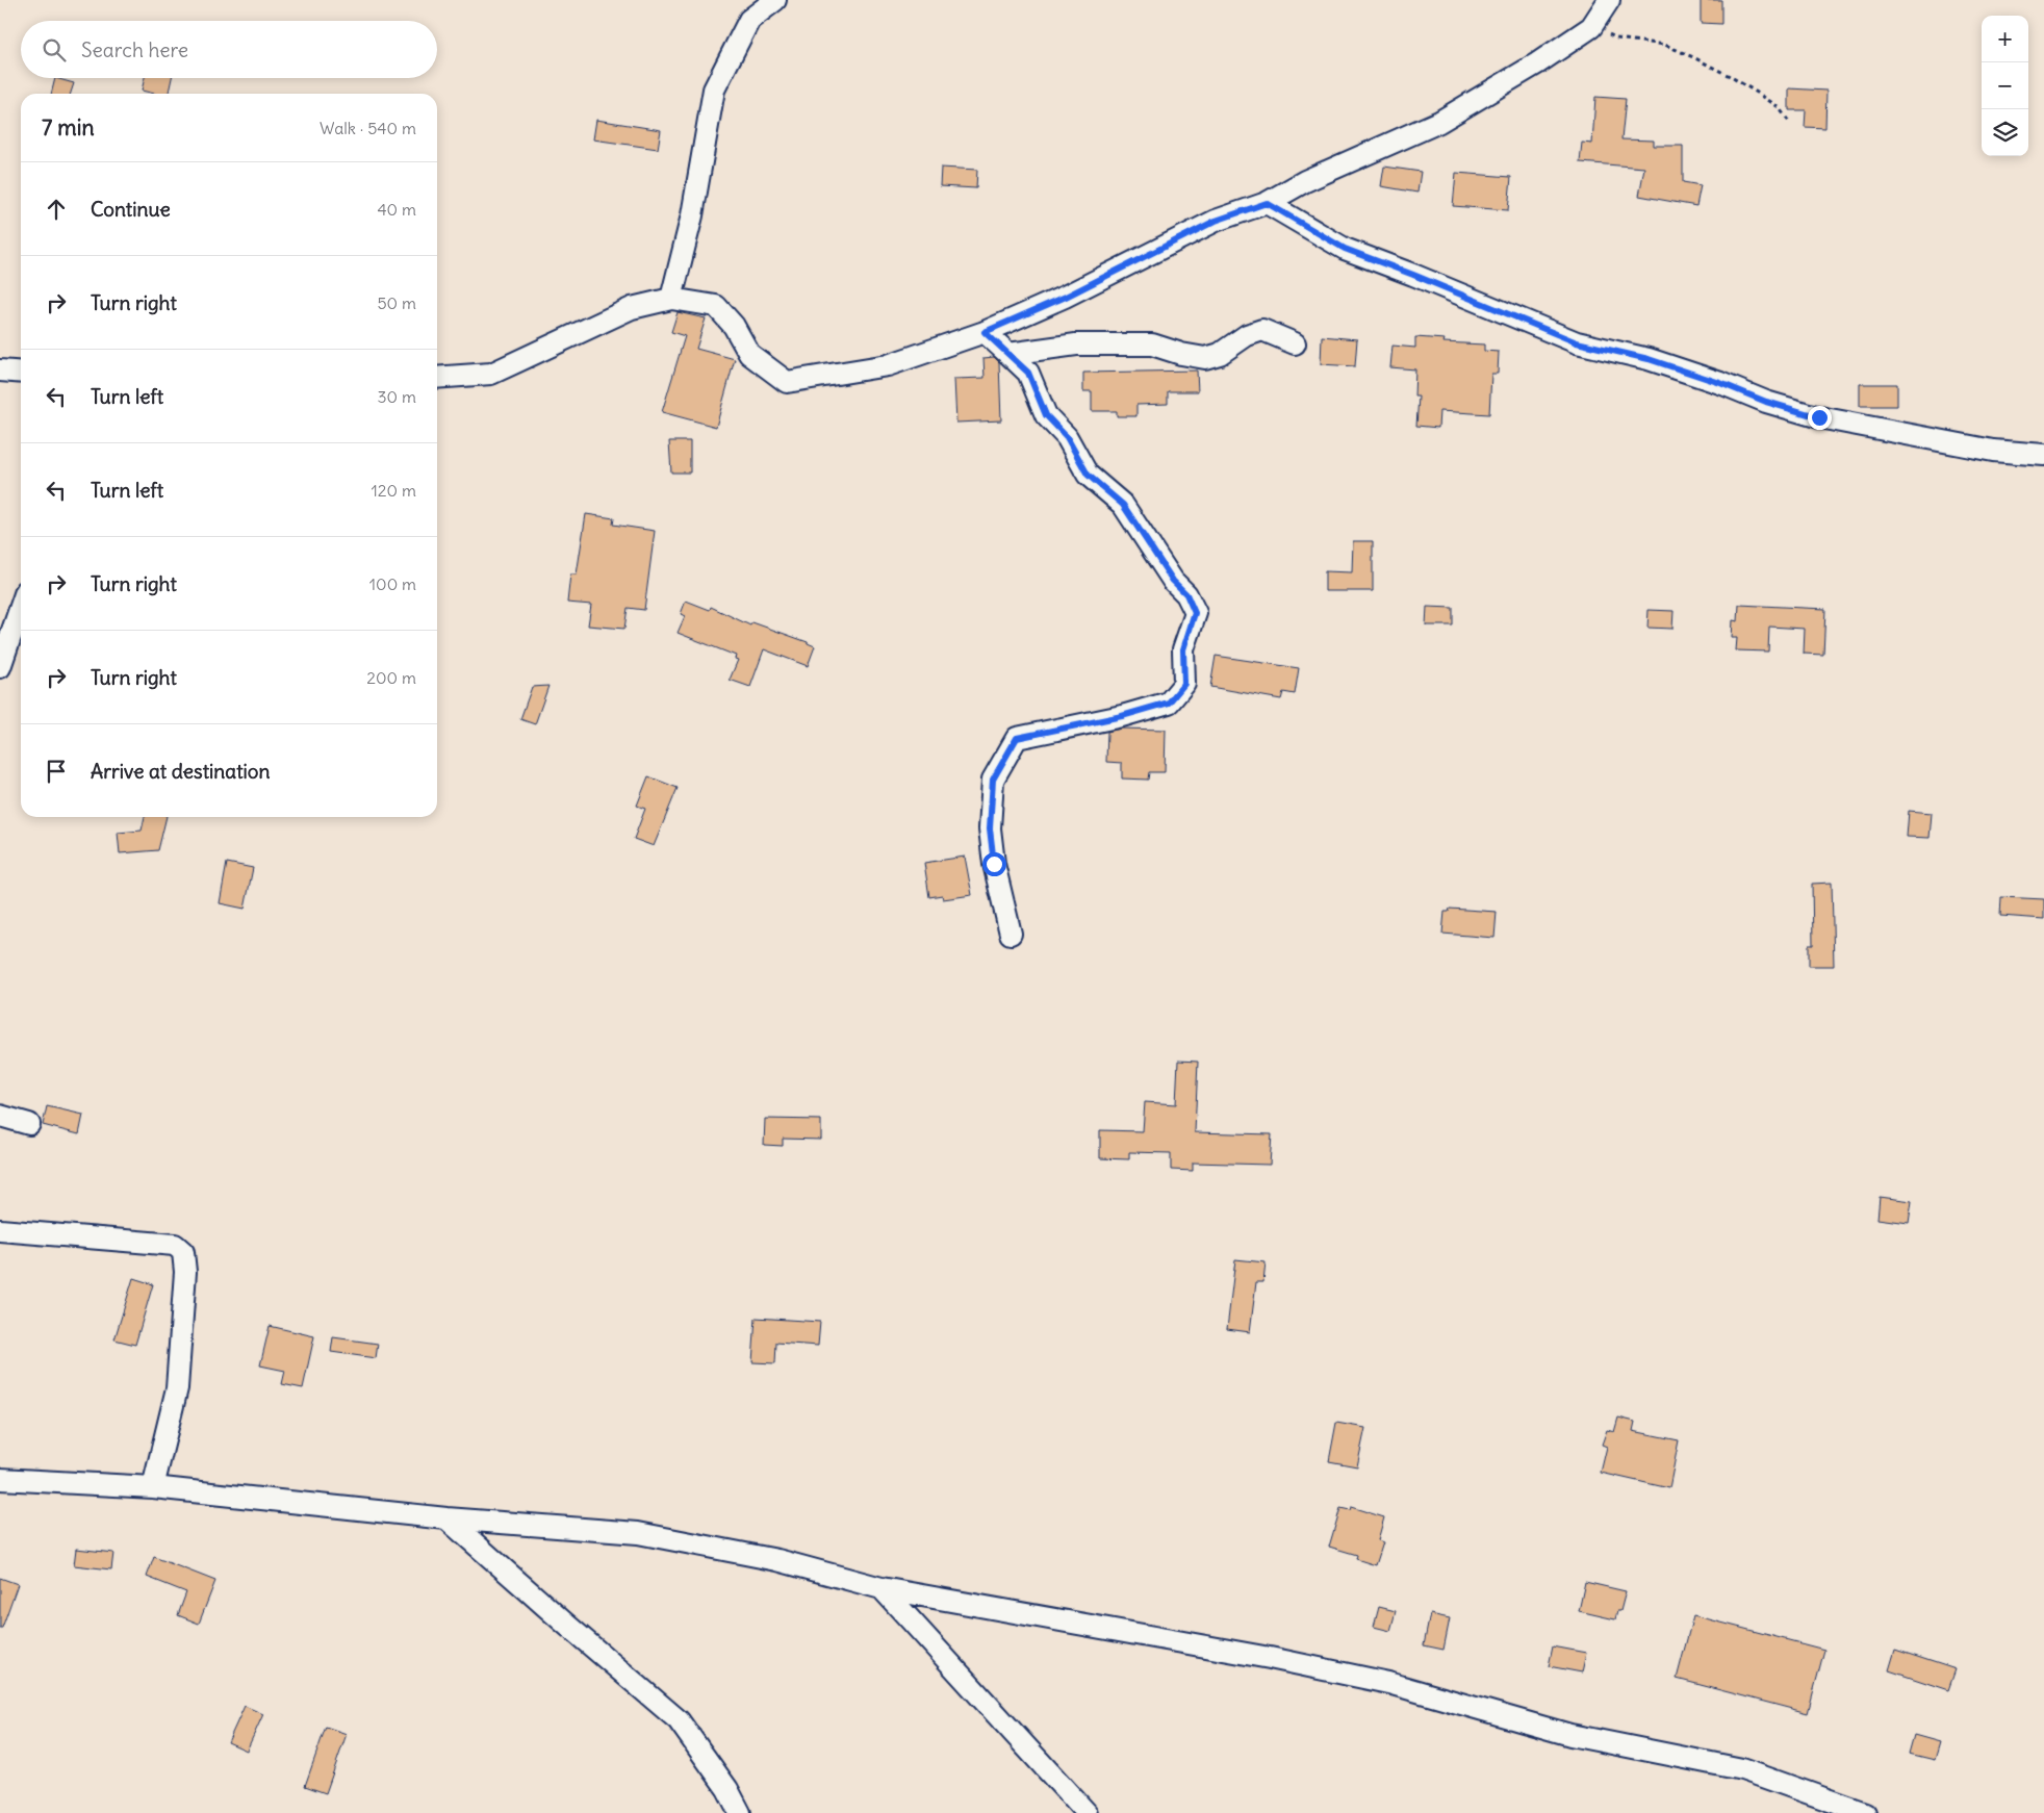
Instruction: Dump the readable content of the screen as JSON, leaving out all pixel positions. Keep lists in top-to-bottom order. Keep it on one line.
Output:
{"page":{"map_buttons":["+","−"],"search":"Search here","heading":["7 min","Walk · 540 m"],"list":[["Continue","40 m"],["Turn right","50 m"],["Turn left","30 m"],["Turn left","120 m"],["Turn right","100 m"],["Turn right","200 m"],"Arrive at destination"]}}
